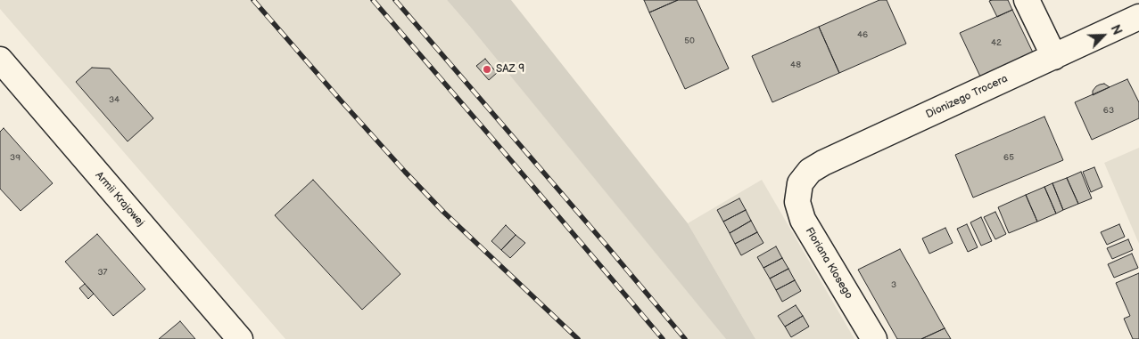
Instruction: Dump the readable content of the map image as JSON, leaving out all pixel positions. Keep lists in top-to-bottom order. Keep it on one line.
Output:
{"streets":{"street":["Dionizego Trocera","Armii Krajowej","Floriana Klosego"]},"crossings":[["Dionizego Trocera","Floriana Klosego"]],"places":["SAZ 9"],"house_numbers":["46","50","42","48","34","63","39","65","37","3"],"north":"top right"}
